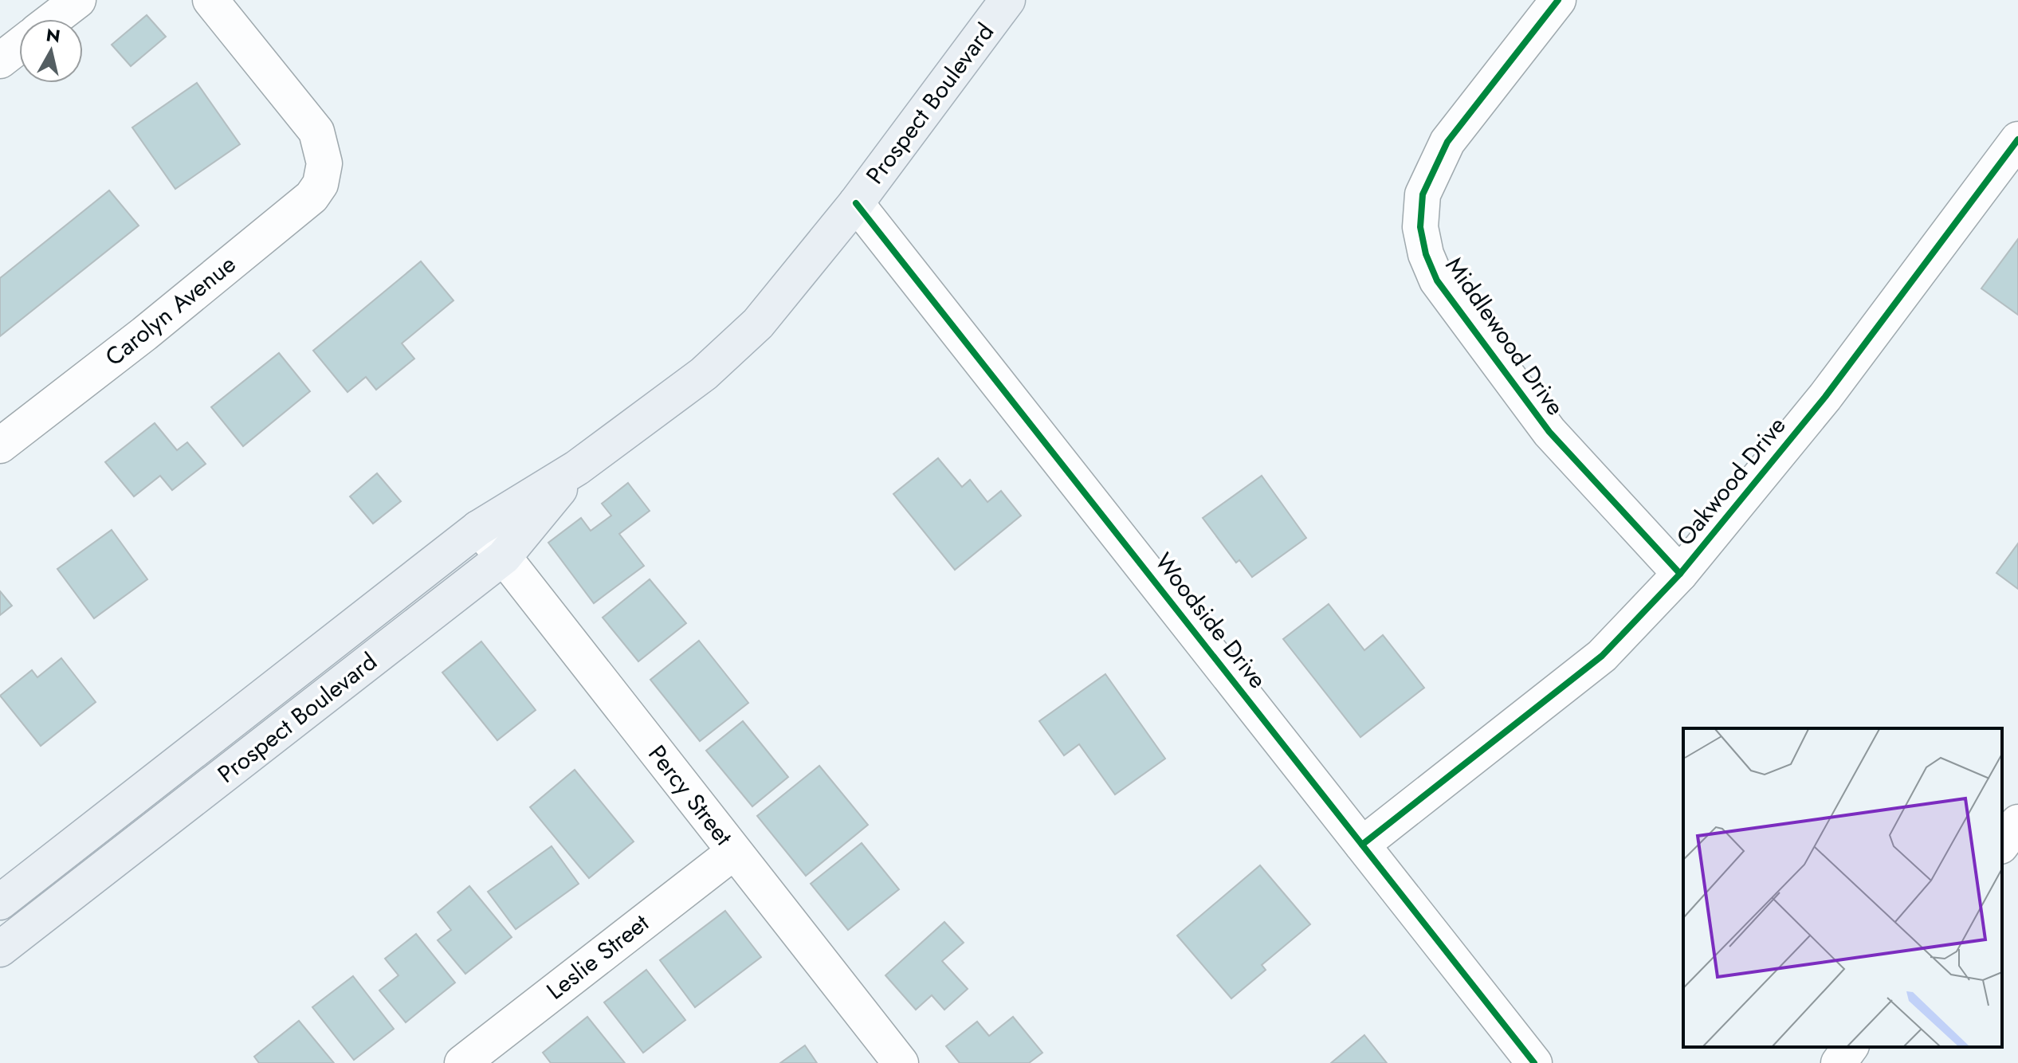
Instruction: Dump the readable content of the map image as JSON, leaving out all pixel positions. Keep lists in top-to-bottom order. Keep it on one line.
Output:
{"streets":{"main road":["Prospect Boulevard"],"street":["Carolyn Avenue","Middlewood Drive","Oakwood Drive","Woodside Drive","Percy Street","Leslie Street"]},"crossings":[["Prospect Boulevard","Woodside Drive"],["Prospect Boulevard","Percy Street"],["Middlewood Drive","Oakwood Drive"],["Oakwood Drive","Woodside Drive"],["Percy Street","Leslie Street"]],"north":"top"}
